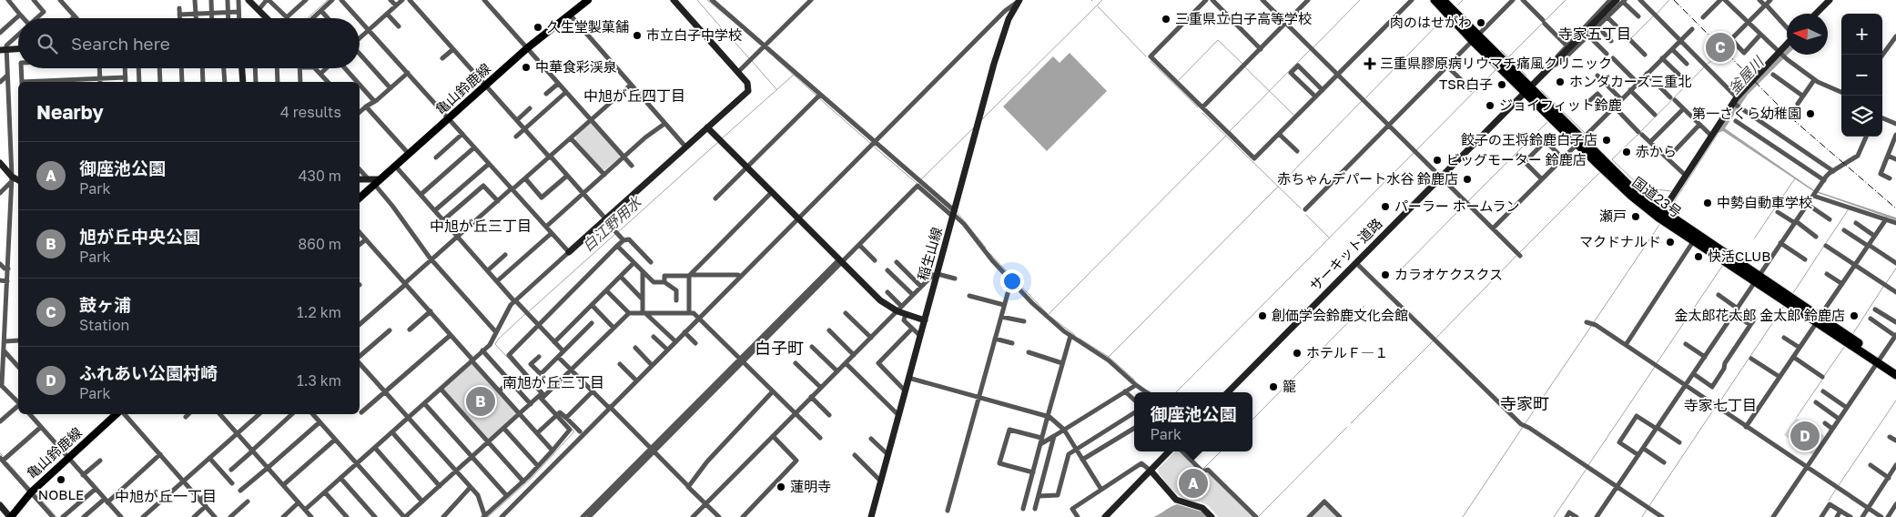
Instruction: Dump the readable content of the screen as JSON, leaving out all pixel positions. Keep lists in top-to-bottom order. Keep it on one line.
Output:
{"streets":{"highway":["国道23号"],"main road":["亀山鈴鹿線"],"street":["稲生山線","サーキット道路"]},"crossings":[["国道23号","サーキット道路"]],"districts":["寺家五丁目","中旭が丘四丁目","中旭が丘三丁目","白子町","南旭が丘三丁目","寺家町","寺家七丁目","中旭が丘一丁目"],"water":["釜屋川","白江野用水"],"places":{"other":["三重県立白子高等学校","肉のはせがわ","久生堂製菓舗","市立白子中学校","中華食彩渓泉","ホンダカーズ三重北","TSR白子","ジョイフィット鈴鹿","第一さくら幼稚園","餃子の王将鈴鹿白子店","赤から","ビッグモーター 鈴鹿店","赤ちゃんデパート水谷 鈴鹿店","中勢自動車学校","パーラー ホームラン","瀬戸","マクドナルド","快活CLUB","カラオケクスクス","創価学会鈴鹿文化会館","金太郎花太郎 金太郎 鈴鹿店","ホテルＦ―１","籠","NOBLE","蓮明寺"],"health":["三重県膠原病リウマチ痛風クリニック"]},"north":"left","page":{"map_buttons":["+","−"],"search":"Search here","pins":["C","B","D","A"],"heading":["Nearby","4 results"],"list":[{"mark":"A","name":"御座池公園","note":"Park","value":"430 m"},{"mark":"B","name":"旭が丘中央公園","note":"Park","value":"860 m"},{"mark":"C","name":"鼓ヶ浦","note":"Station","value":"1.2 km"},{"mark":"D","name":"ふれあい公園村崎","note":"Park","value":"1.3 km"}],"popup":["御座池公園","Park"]}}
